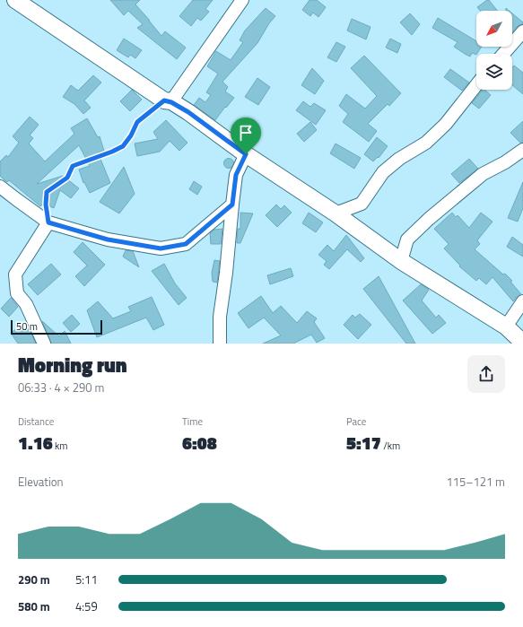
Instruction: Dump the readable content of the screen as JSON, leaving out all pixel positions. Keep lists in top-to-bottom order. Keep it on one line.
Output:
{"scale_bar":"50 m","north":"bottom left","page":{"scale":"50 m","heading":["Morning run","06:33 · 4 × 290 m"],"stats":[["Distance","1.16 km"],["Time","6:08"],["Pace","5:17 /km"]],"chart":["Elevation","115–121 m"],"list":[{"name":"290 m","note":"5:11"},{"name":"580 m","note":"4:59"}]}}
